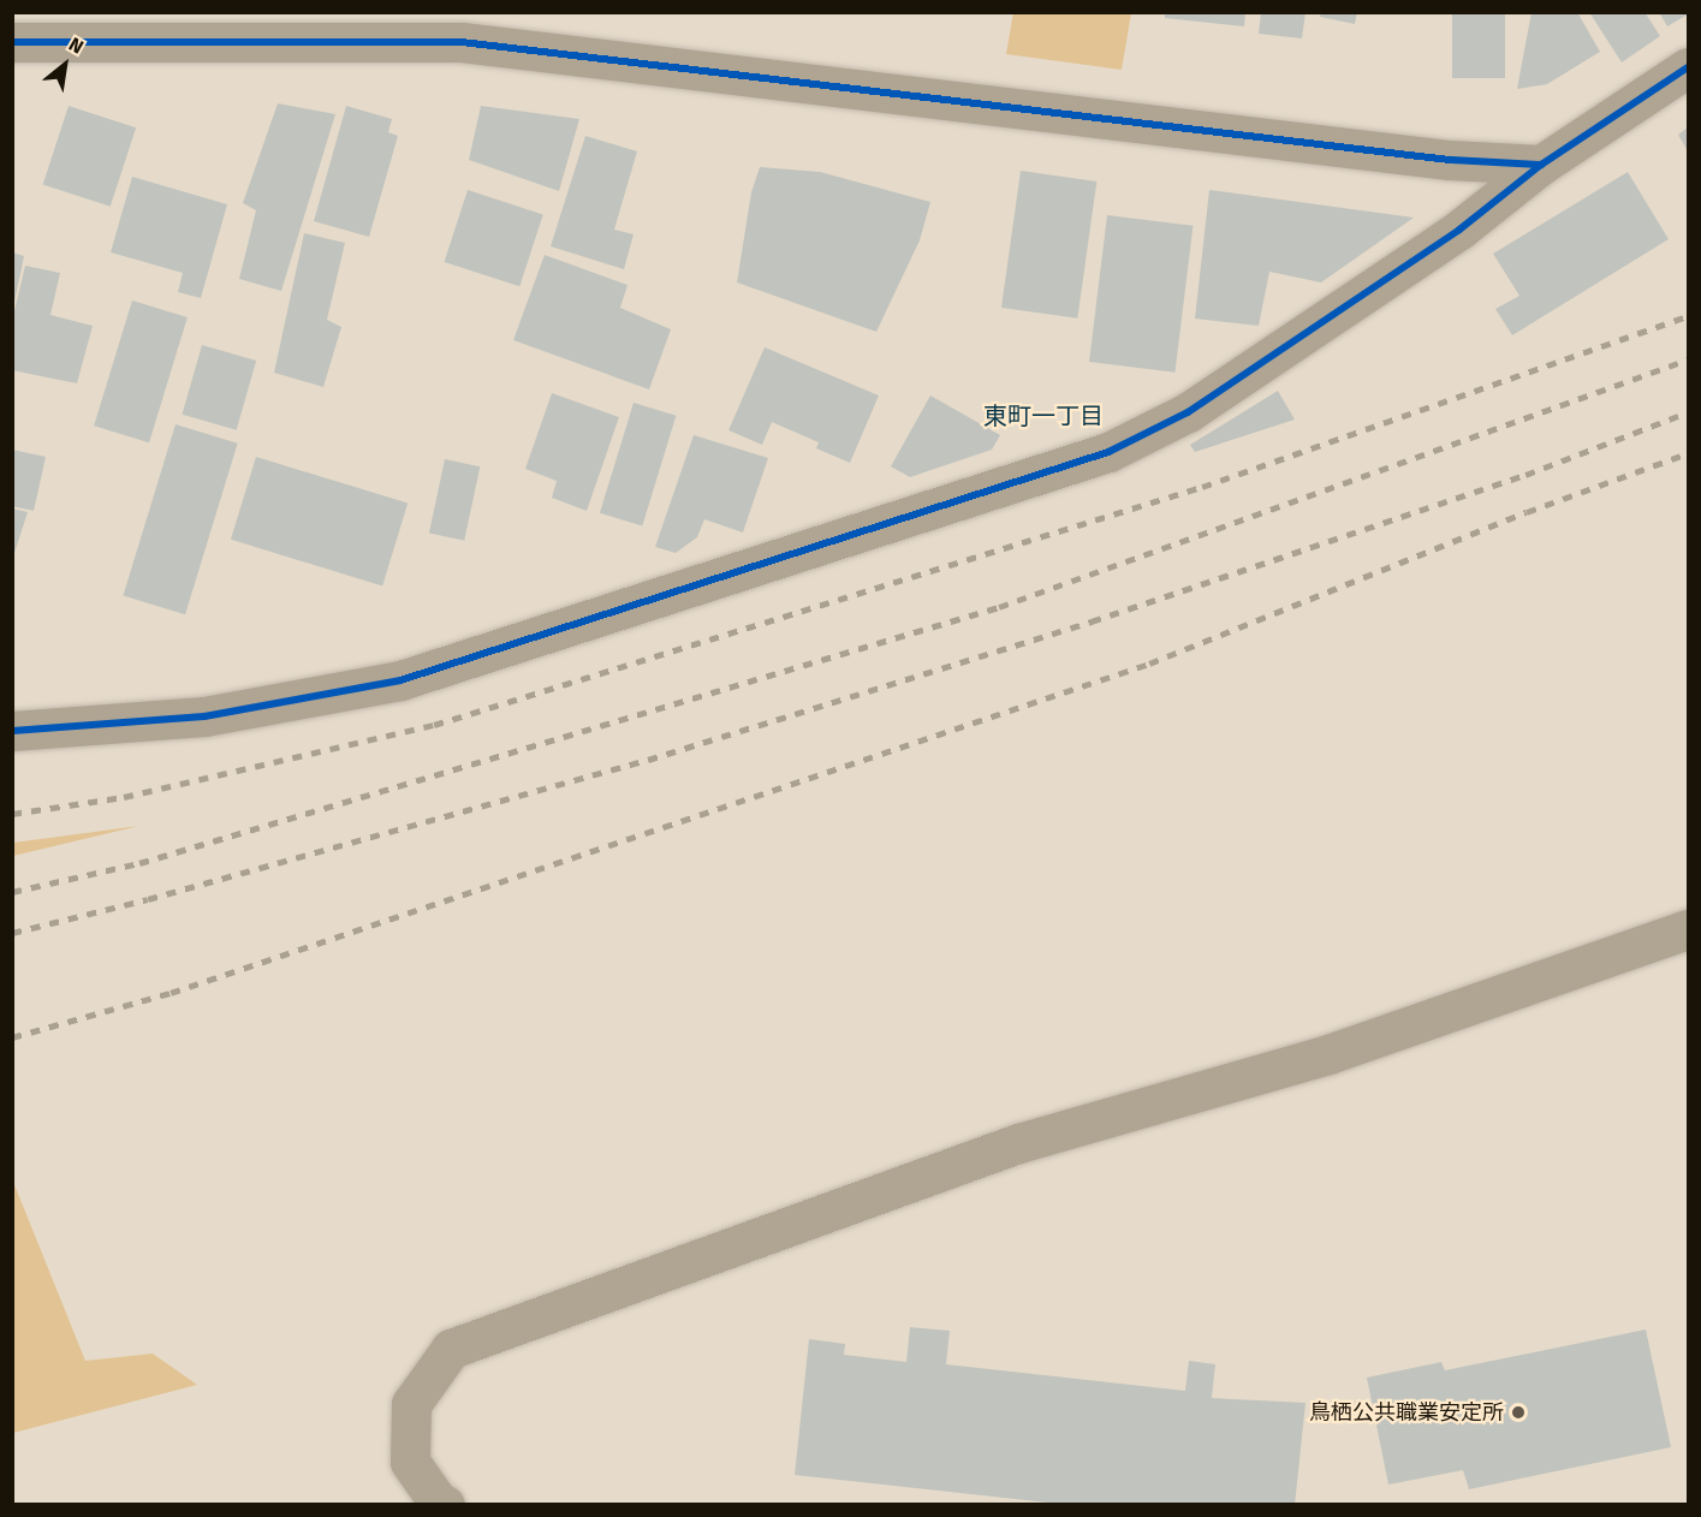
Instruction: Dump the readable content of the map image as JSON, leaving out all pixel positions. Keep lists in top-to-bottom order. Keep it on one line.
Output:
{"districts":["東町一丁目"],"places":["鳥栖公共職業安定所"],"north":"top right"}
